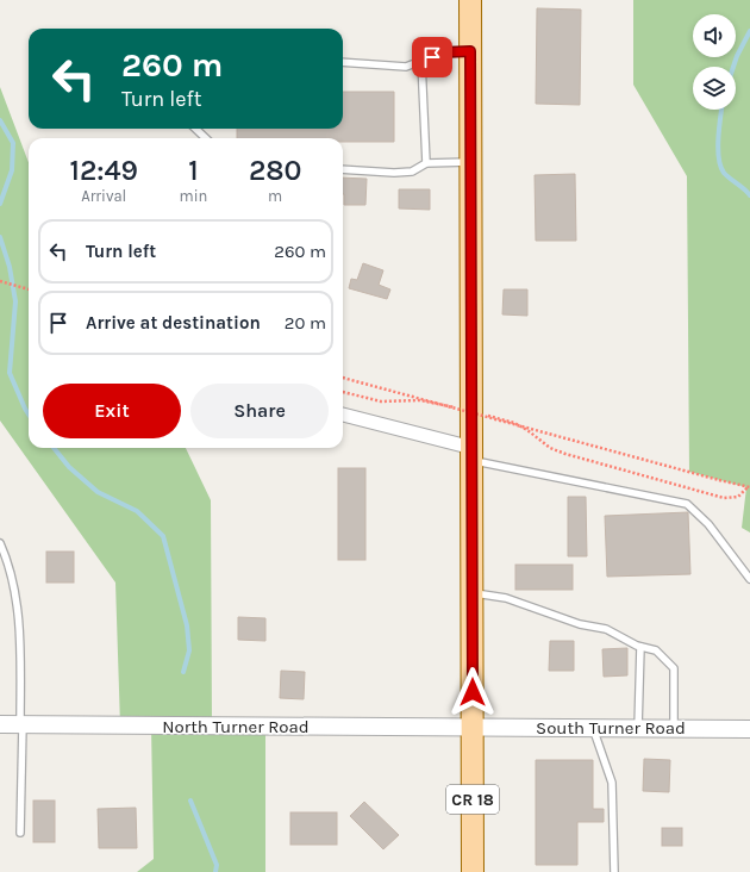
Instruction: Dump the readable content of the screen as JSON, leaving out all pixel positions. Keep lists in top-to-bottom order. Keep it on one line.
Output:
{"streets":{"main road":["CR 18"],"street":["North Turner Road","South Turner Road"]},"crossings":[["North Turner Road","South Turner Road"],["North Turner Road","CR 18"],["South Turner Road","CR 18"]],"page":{"turn":["260 m","Turn left"],"eta":["12:49","Arrival","1","min","280","m"],"list":[{"name":"Turn left","value":"260 m"},{"name":"Arrive at destination","value":"20 m"}],"buttons":["Exit","Share"]}}
